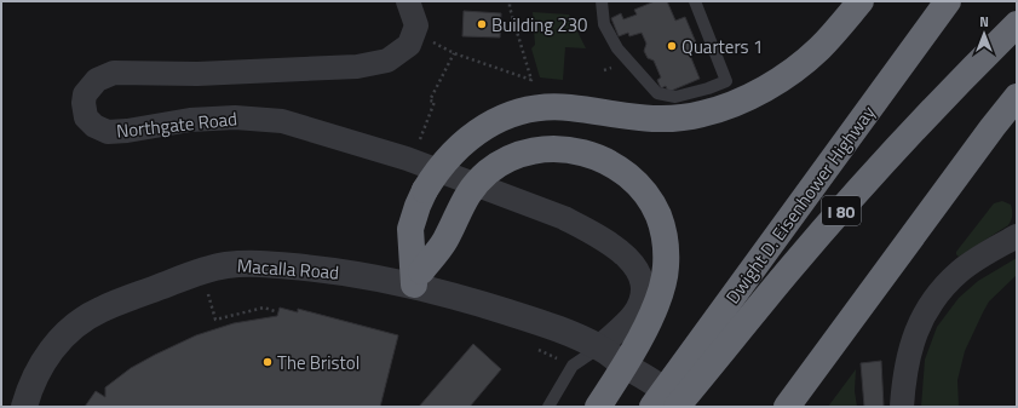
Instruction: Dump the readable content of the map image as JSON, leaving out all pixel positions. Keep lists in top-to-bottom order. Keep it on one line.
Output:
{"streets":{"highway":["Dwight D. Eisenhower Highway","I 80"],"street":["Northgate Road","Macalla Road"]},"crossings":[["Northgate Road","Macalla Road"],["Dwight D. Eisenhower Highway","Macalla Road"]],"places":["Building 230","Quarters 1","The Bristol"],"north":"top"}
